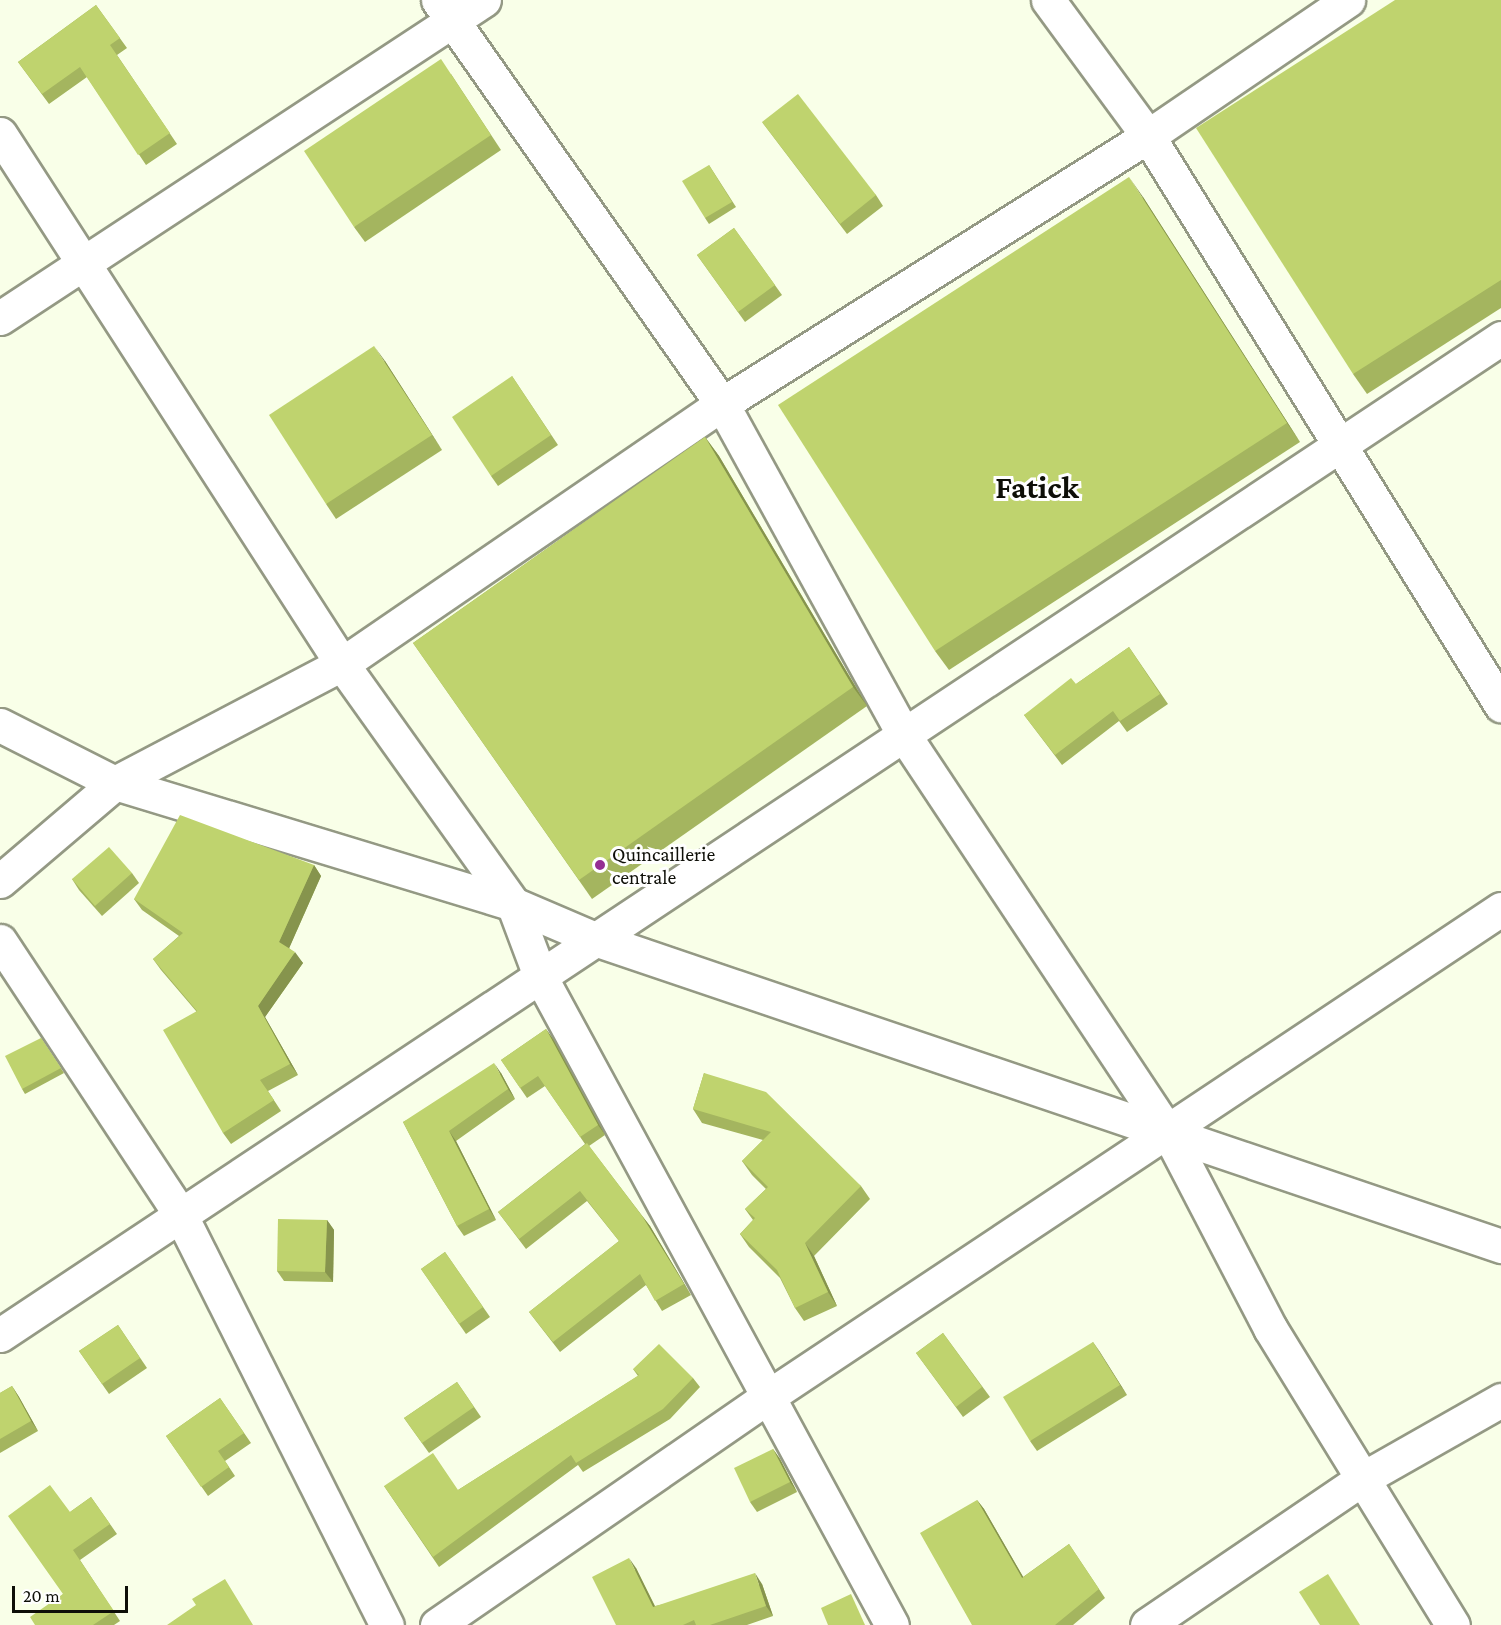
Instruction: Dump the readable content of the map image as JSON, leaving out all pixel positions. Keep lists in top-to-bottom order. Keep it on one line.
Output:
{"districts":["Fatick"],"places":["Quincaillerie centrale"],"scale_bar":"20 m"}
